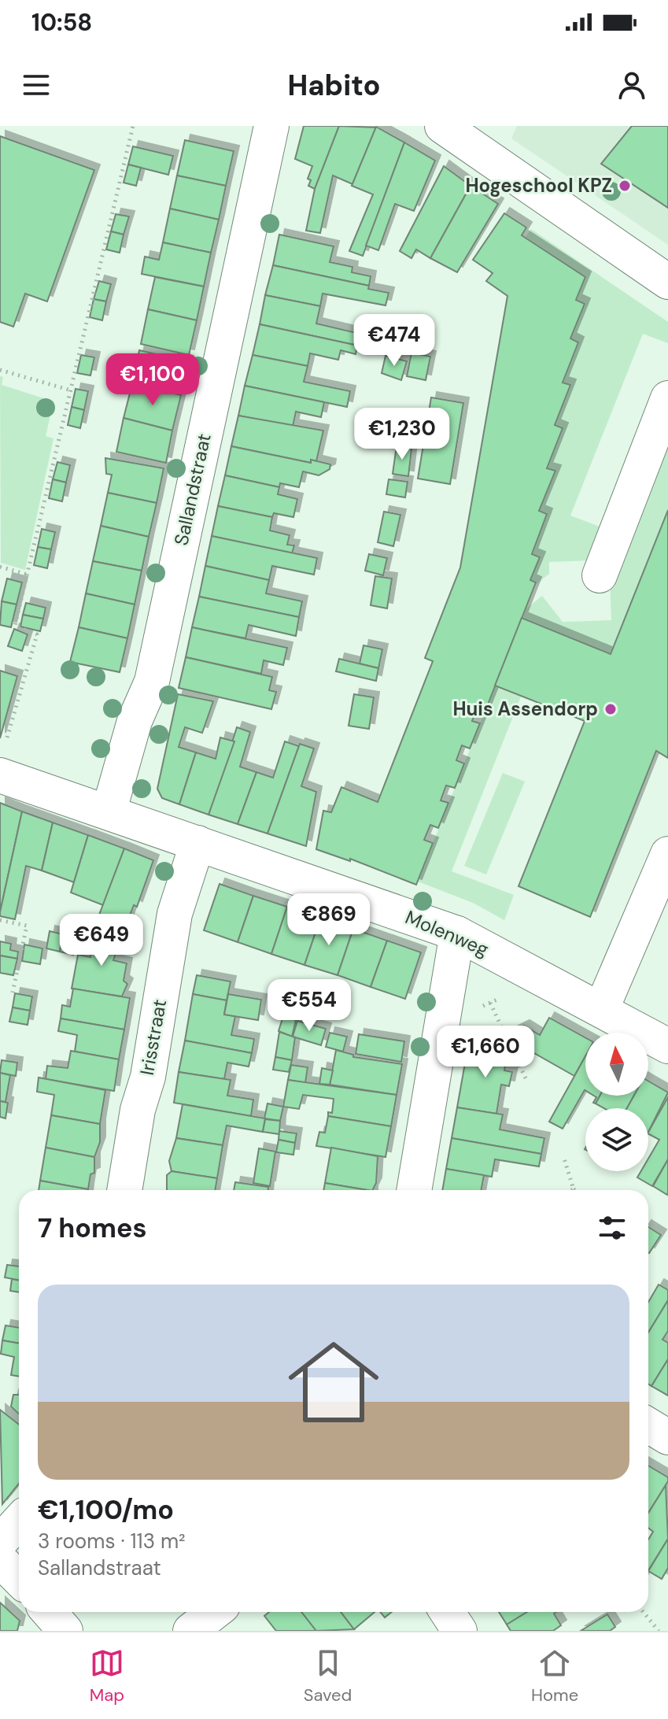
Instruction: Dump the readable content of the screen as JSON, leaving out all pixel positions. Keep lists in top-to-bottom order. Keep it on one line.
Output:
{"streets":{"street":["Sallandstraat","Molenweg","Irisstraat"]},"crossings":[["Sallandstraat","Molenweg"],["Molenweg","Irisstraat"]],"places":["Hogeschool KPZ","Huis Assendorp"],"north":"top","page":{"status":"10:58","header":"Habito","price":["€474","€1,100","€1,230","€869","€649","€554","€1,660"],"heading":"7 homes","list":[{"name":"€1,100/mo","note":"3 rooms · 113 m² · Sallandstraat"}],"tabs":["Map","Saved","Home"]}}
